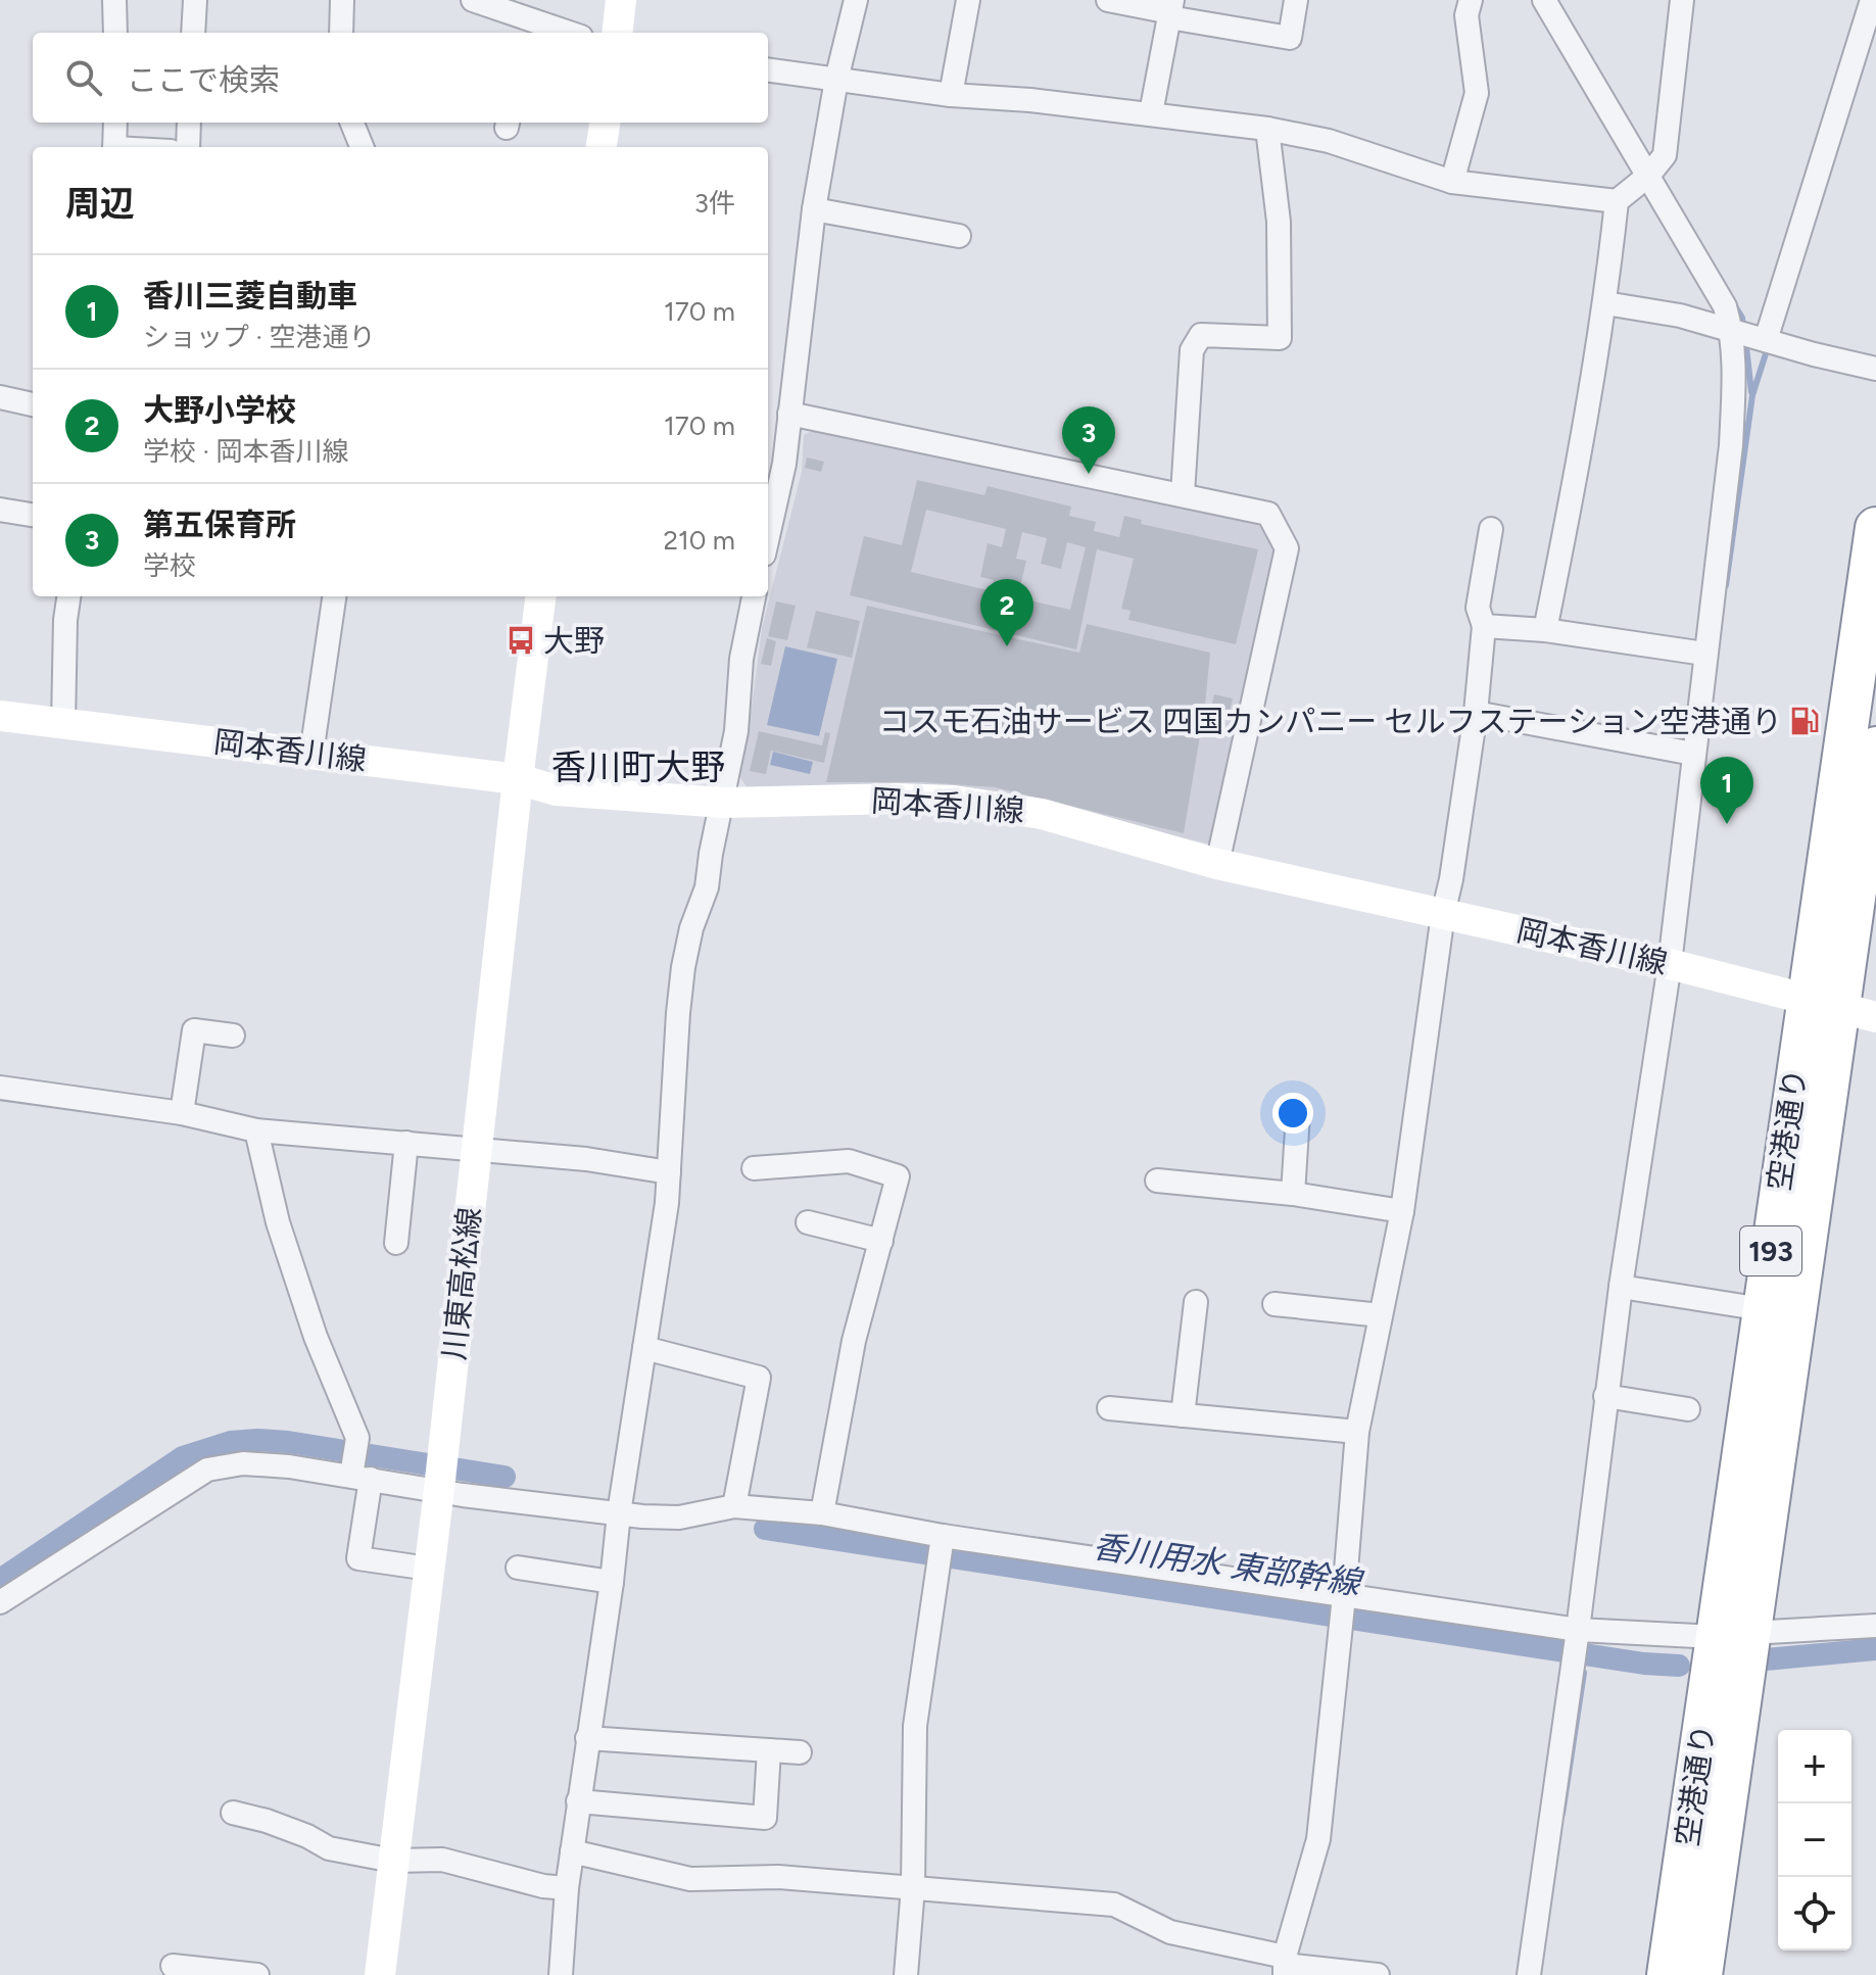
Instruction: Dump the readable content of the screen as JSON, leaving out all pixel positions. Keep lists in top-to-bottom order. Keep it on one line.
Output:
{"streets":{"highway":["空港通り","193"],"main road":["岡本香川線","川東高松線"]},"crossings":[["岡本香川線","空港通り"],["岡本香川線","川東高松線"]],"districts":["香川町大野"],"water":["香川用水 東部幹線"],"places":{"bus stop":["大野"],"fuel station":["コスモ石油サービス 四国カンパニー セルフステーション空港通り"]},"page":{"search":"ここで検索","heading":["周辺","3件"],"list":[{"mark":"1","name":"香川三菱自動車","note":"ショップ · 空港通り","value":"170 m"},{"mark":"2","name":"大野小学校","note":"学校 · 岡本香川線","value":"170 m"},{"mark":"3","name":"第五保育所","note":"学校","value":"210 m"}],"pins":["3","2","1"],"map_buttons":["+","−"]}}
